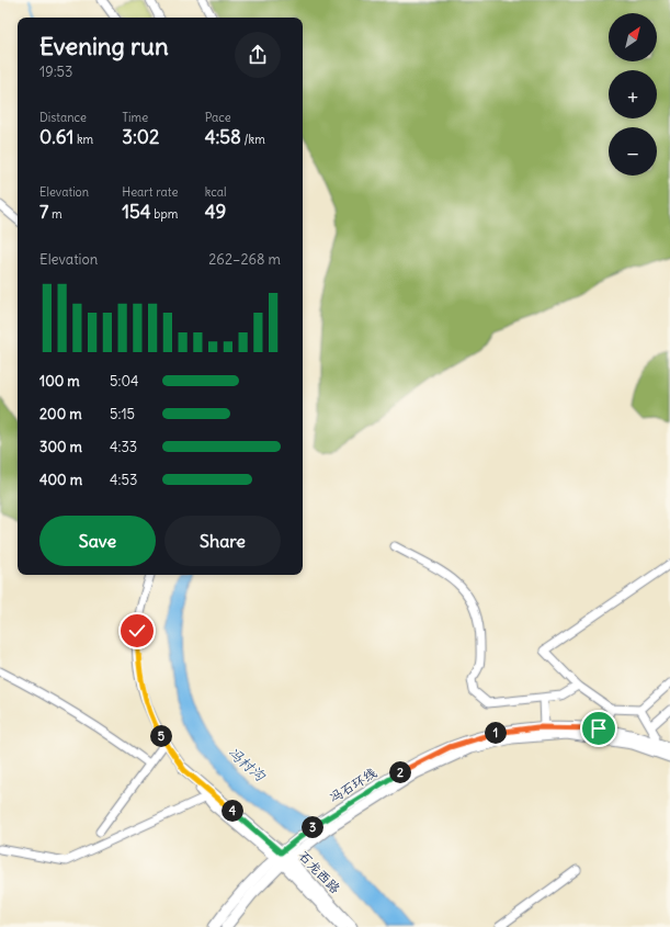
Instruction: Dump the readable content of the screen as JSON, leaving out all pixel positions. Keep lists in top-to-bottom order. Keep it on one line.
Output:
{"streets":{"main road":["冯石环线","石龙西路"]},"crossings":[["冯石环线","石龙西路"]],"water":["冯村沟"],"north":"top right","page":{"map_buttons":["+","−"],"heading":["Evening run","19:53"],"stats":[["Distance","0.61 km"],["Time","3:02"],["Pace","4:58 /km"],["Elevation","7 m"],["Heart rate","154 bpm"],["kcal","49"]],"chart":["Elevation","262–268 m"],"list":[{"name":"100 m","note":"5:04"},{"name":"200 m","note":"5:15"},{"name":"300 m","note":"4:33"},{"name":"400 m","note":"4:53"}],"buttons":["Save","Share"],"pins":["1","5","2","4","3"]}}
